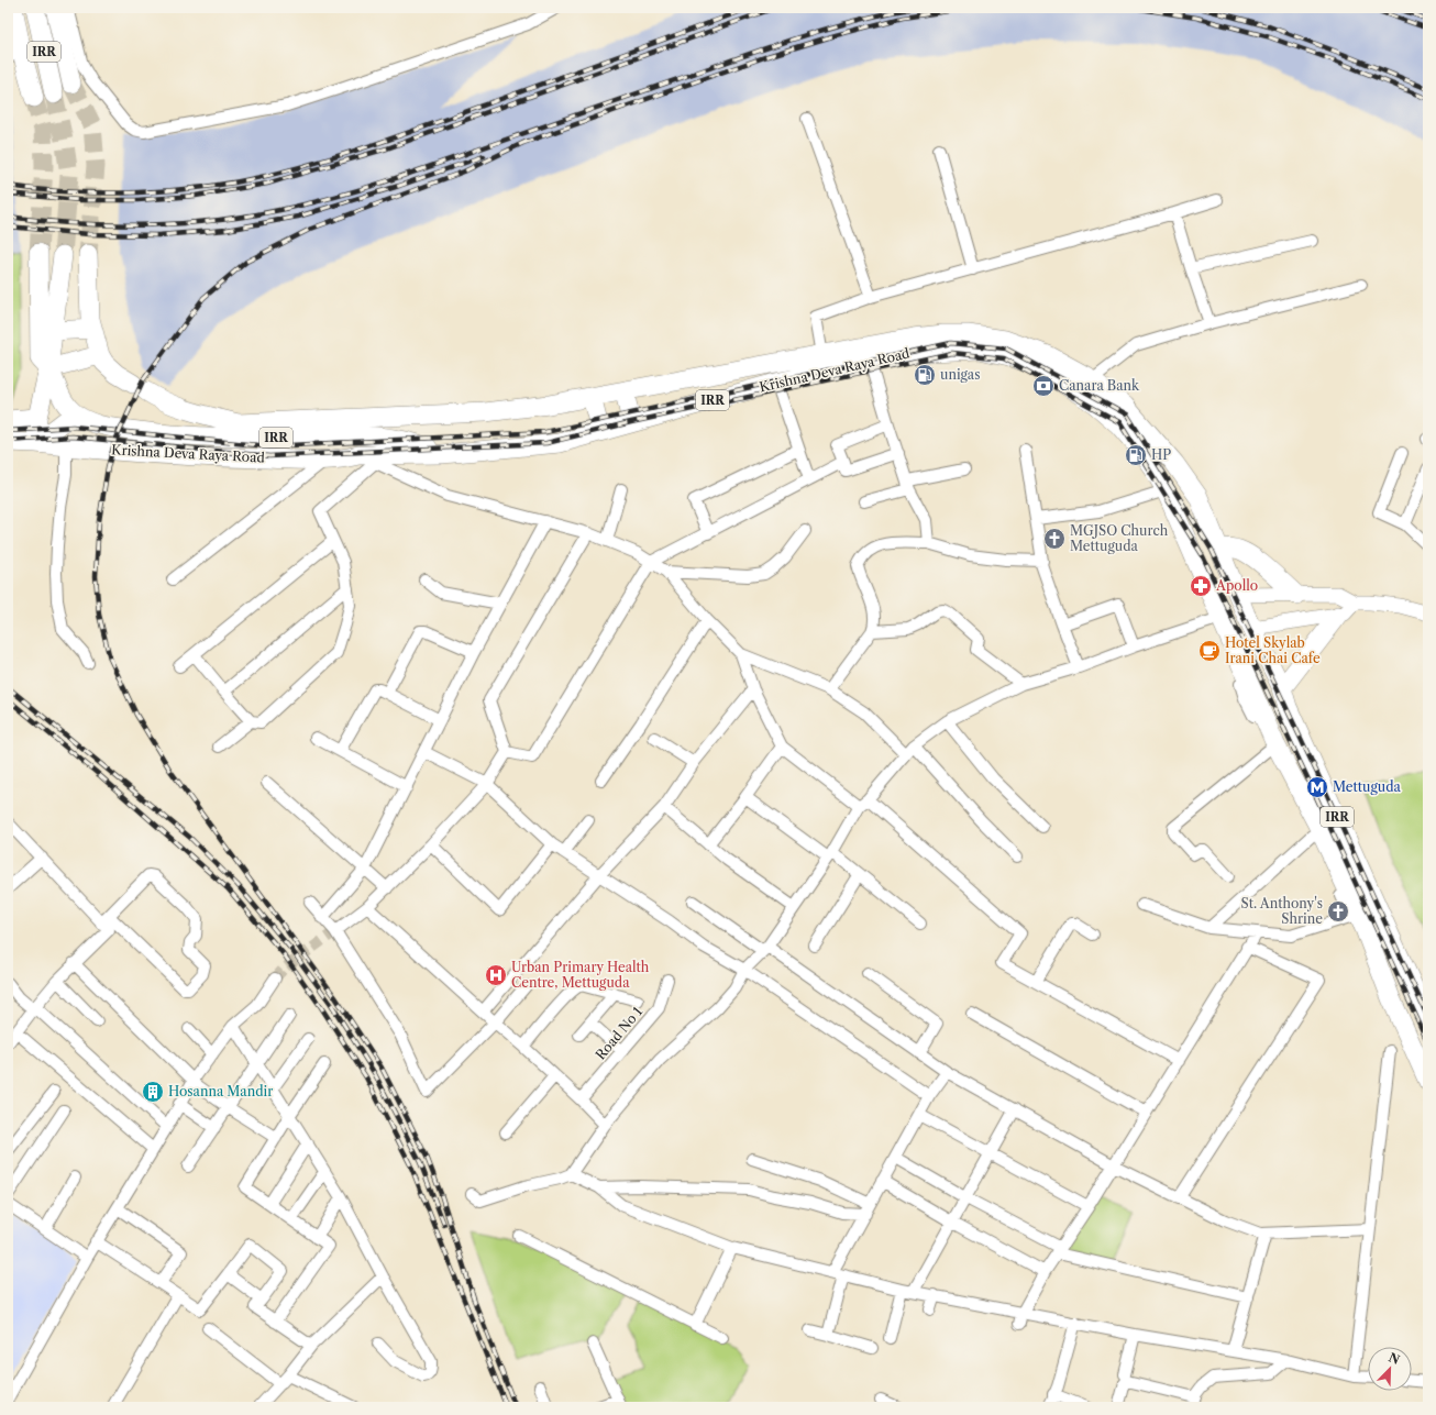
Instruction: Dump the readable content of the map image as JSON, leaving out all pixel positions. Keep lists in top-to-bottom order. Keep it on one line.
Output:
{"streets":{"main road":["IRR","Krishna Deva Raya Road"],"street":["Road No 1"]},"crossings":[["IRR","Krishna Deva Raya Road"]],"places":{"fuel station":["unigas","HP"],"bank":["Canara Bank"],"church":["MGJSO Church Mettuguda","St. Anthony's Shrine"],"pharmacy":["Apollo"],"cafe":["Hotel Skylab Irani Chai Cafe"],"metro station":["Mettuguda"],"hospital":["Urban Primary Health Centre, Mettuguda"],"building":["Hosanna Mandir"]},"north":"top right"}
